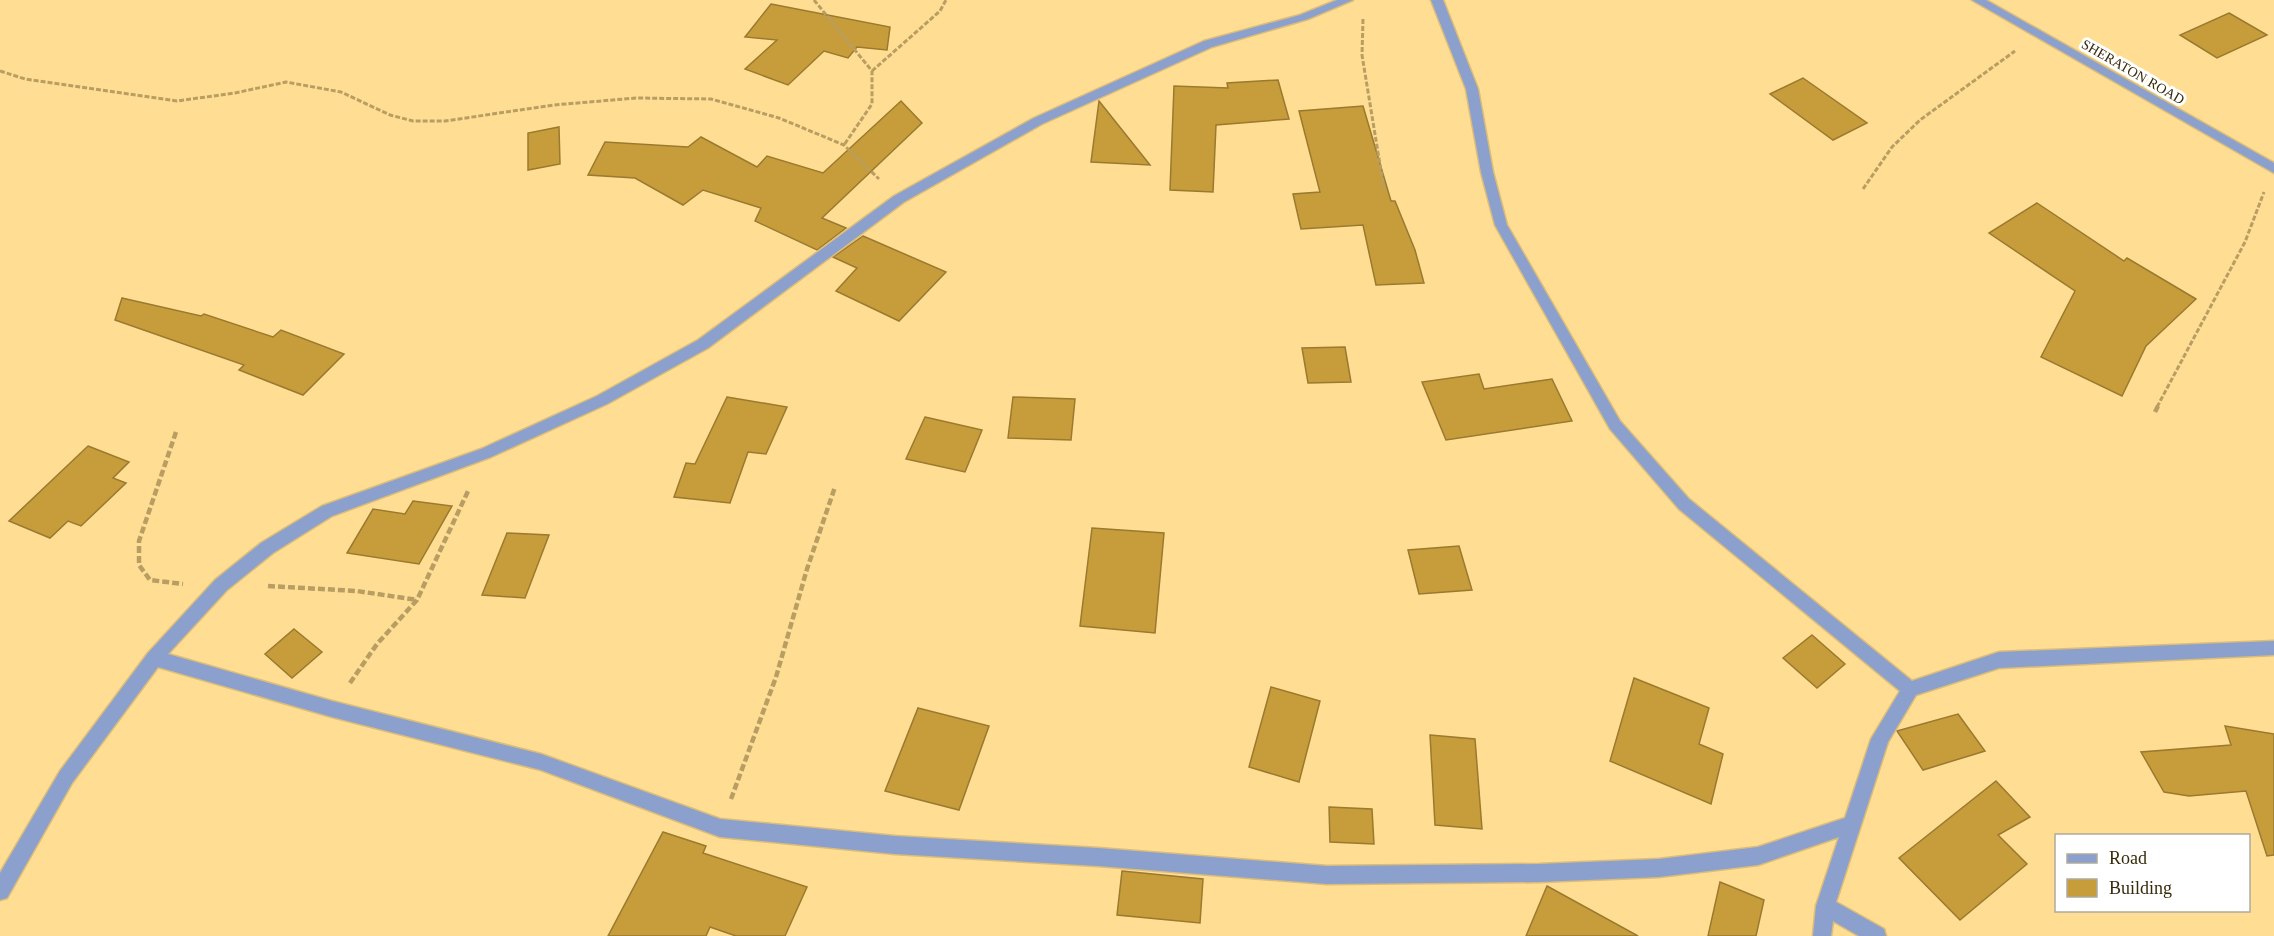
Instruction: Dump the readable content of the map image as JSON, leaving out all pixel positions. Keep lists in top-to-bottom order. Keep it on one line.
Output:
{"streets":{"street":["SHERATON ROAD"]},"legend":["Road","Building"]}
